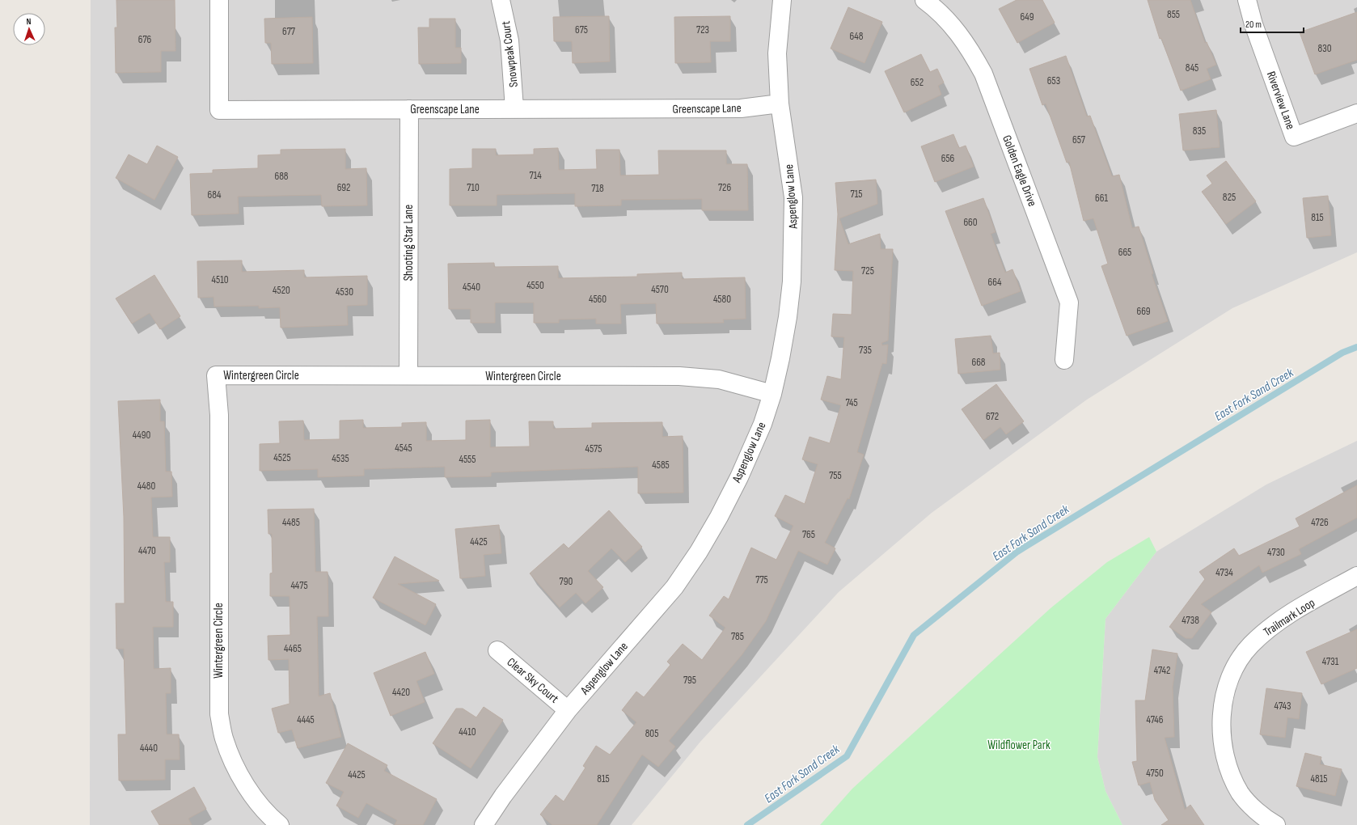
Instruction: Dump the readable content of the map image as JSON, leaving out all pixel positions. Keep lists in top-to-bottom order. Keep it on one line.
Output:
{"streets":{"street":["Snowpeak Court","Riverview Lane","Greenscape Lane","Golden Eagle Drive","Aspenglow Lane","Shooting Star Lane","Wintergreen Circle","Trailmark Loop","Clear Sky Court"]},"crossings":[["Snowpeak Court","Greenscape Lane"],["Greenscape Lane","Aspenglow Lane"],["Greenscape Lane","Shooting Star Lane"],["Aspenglow Lane","Wintergreen Circle"],["Aspenglow Lane","Clear Sky Court"],["Shooting Star Lane","Wintergreen Circle"]],"water":["East Fork Sand Creek"],"parks":["Wildflower Park"],"house_numbers":["855","649","675","723","677","648","676","830","845","653","652","835","657","656","714","688","692","710","726","718","715","684","825","661","815","660","665","725","4510","664","4550","4540","4570","4520","4530","4560","4580","669","735","668","745","672","4490","4545","4575","4525","4535","4555","4585","755","4480","4485","4726","765","4425","4470","4730","4734","775","790","4475","4738","785","4465","4731","4742","795","4420","4743","4445","4746","4410","805","4440","4750","4425","815","4815"],"scale_bar":"20 m","north":"top"}
